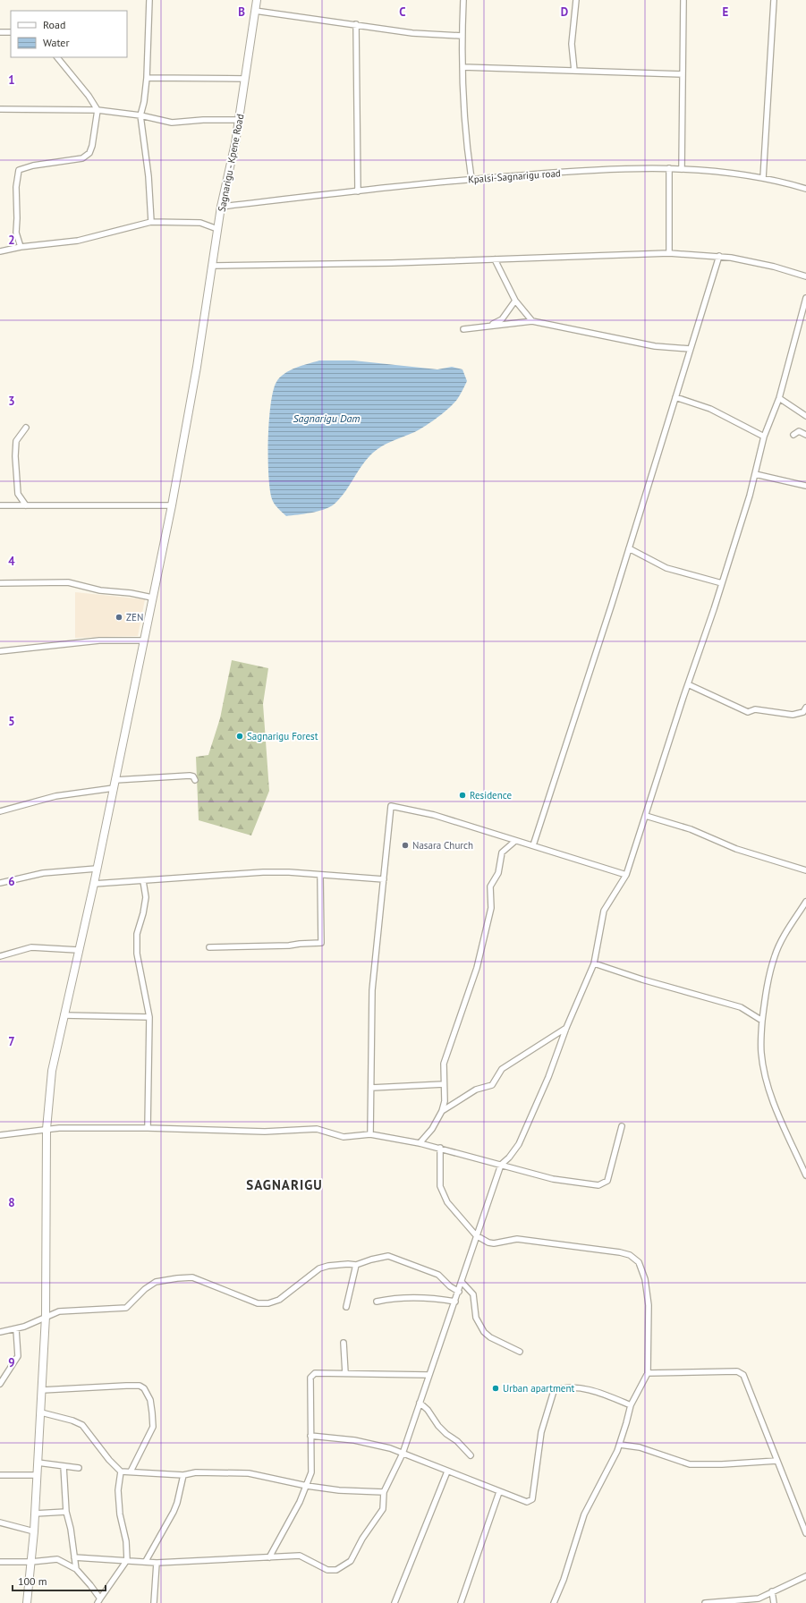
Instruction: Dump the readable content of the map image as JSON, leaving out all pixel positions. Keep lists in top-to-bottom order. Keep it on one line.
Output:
{"streets":{"street":["Sagnarigu - Kpene Road","Kpalsi-Sagnarigu road"]},"crossings":[["Sagnarigu - Kpene Road","Kpalsi-Sagnarigu road"]],"districts":["SAGNARIGU"],"water":["Sagnarigu Dam"],"places":["ZEN","Sagnarigu Forest","Residence","Nasara Church","Urban apartment"],"legend":["Road","Water"],"scale_bar":"100 m","grid":{"columns":["B","C","D","E"],"rows":["1","2","3","4","5","6","7","8","9"]}}
